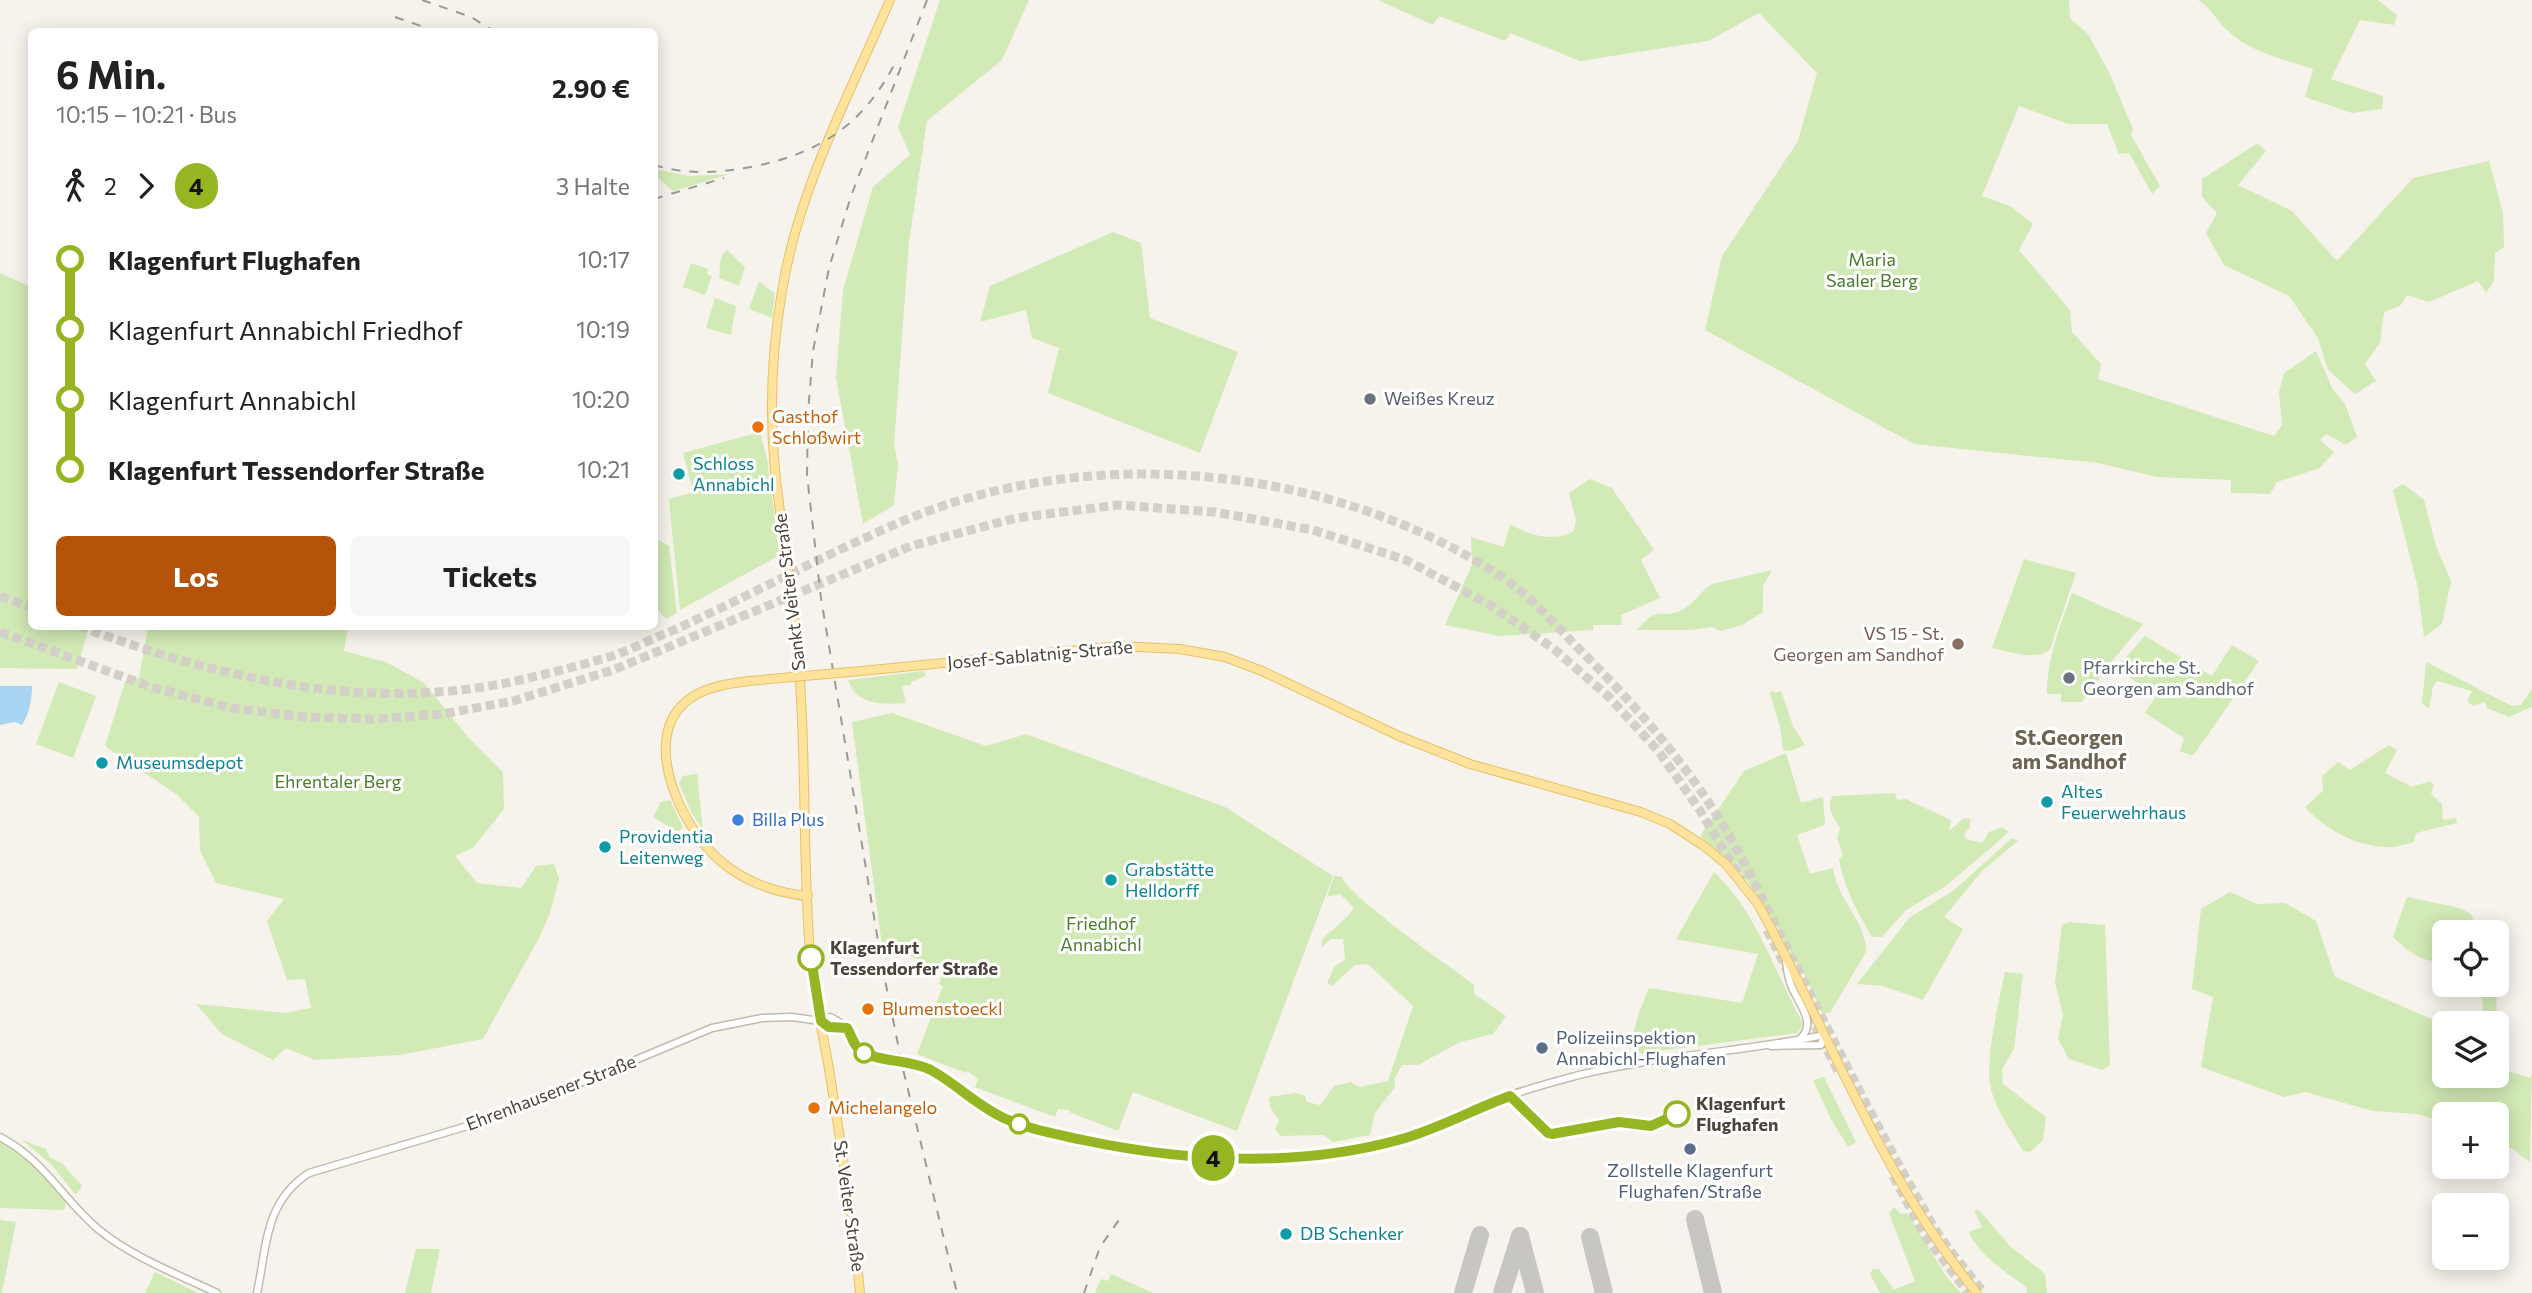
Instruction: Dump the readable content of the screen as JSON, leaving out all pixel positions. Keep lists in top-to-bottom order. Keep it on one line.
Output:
{"streets":{"main road":["Sankt Veiter Straße","Josef-Sablatnig-Straße","St. Veiter Straße"],"street":["Ehrenhausener Straße"]},"crossings":[["Sankt Veiter Straße","Josef-Sablatnig-Straße"],["Sankt Veiter Straße","Ehrenhausener Straße"],["Sankt Veiter Straße","St. Veiter Straße"]],"districts":["St.Georgen am Sandhof"],"parks":["Maria Saaler Berg","Ehrentaler Berg","Friedhof Annabichl"],"places":["Weißes Kreuz","Gasthof Schloßwirt","Schloss Annabichl","VS 15 - St. Georgen am Sandhof","Pfarrkirche St. Georgen am Sandhof","Museumsdepot","Altes Feuerwehrhaus","Billa Plus","Providentia Leitenweg","Grabstätte Helldorff","Klagenfurt Tessendorfer Straße","Blumenstoeckl","Polizeiinspektion Annabichl-Flughafen","Michelangelo","Klagenfurt Flughafen","Zollstelle Klagenfurt Flughafen/Straße","DB Schenker"],"lines":["bus line 4"],"page":{"on_map":"4","heading":["6 Min.","10:15 – 10:21 · Bus","2.90 €"],"legs":["2","4","3 Halte"],"list":[{"name":"Klagenfurt Flughafen","value":"10:17"},{"name":"Klagenfurt Annabichl Friedhof","value":"10:19"},{"name":"Klagenfurt Annabichl","value":"10:20"},{"name":"Klagenfurt Tessendorfer Straße","value":"10:21"}],"buttons":["Los","Tickets"],"map_buttons":["+","−"]}}
